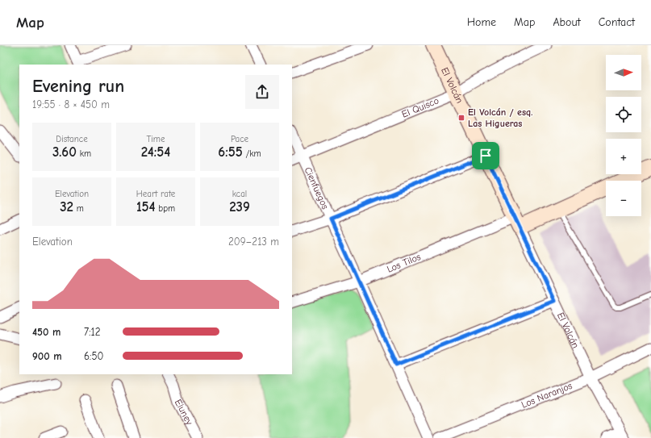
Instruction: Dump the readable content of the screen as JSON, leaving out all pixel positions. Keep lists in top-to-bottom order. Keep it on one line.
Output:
{"streets":{"street":["El Volcán","El Quisco","Cienfuegos","Los Tilos","Los Naranjos","Eluney"]},"crossings":[["El Volcán","El Quisco"],["El Volcán","Los Tilos"],["El Volcán","Los Naranjos"],["El Quisco","Cienfuegos"],["Cienfuegos","Los Tilos"]],"places":{"transit":["El Volcán / esq. Las Higueras"]},"north":"right","page":{"header":"Map","nav":["Home","Map","About","Contact"],"map_buttons":["+","−"],"heading":["Evening run","19:55 · 8 × 450 m"],"stats":[["Distance","3.60 km"],["Time","24:54"],["Pace","6:55 /km"],["Elevation","32 m"],["Heart rate","154 bpm"],["kcal","239"]],"chart":["Elevation","209–213 m"],"list":[{"name":"450 m","note":"7:12"},{"name":"900 m","note":"6:50"}]}}
